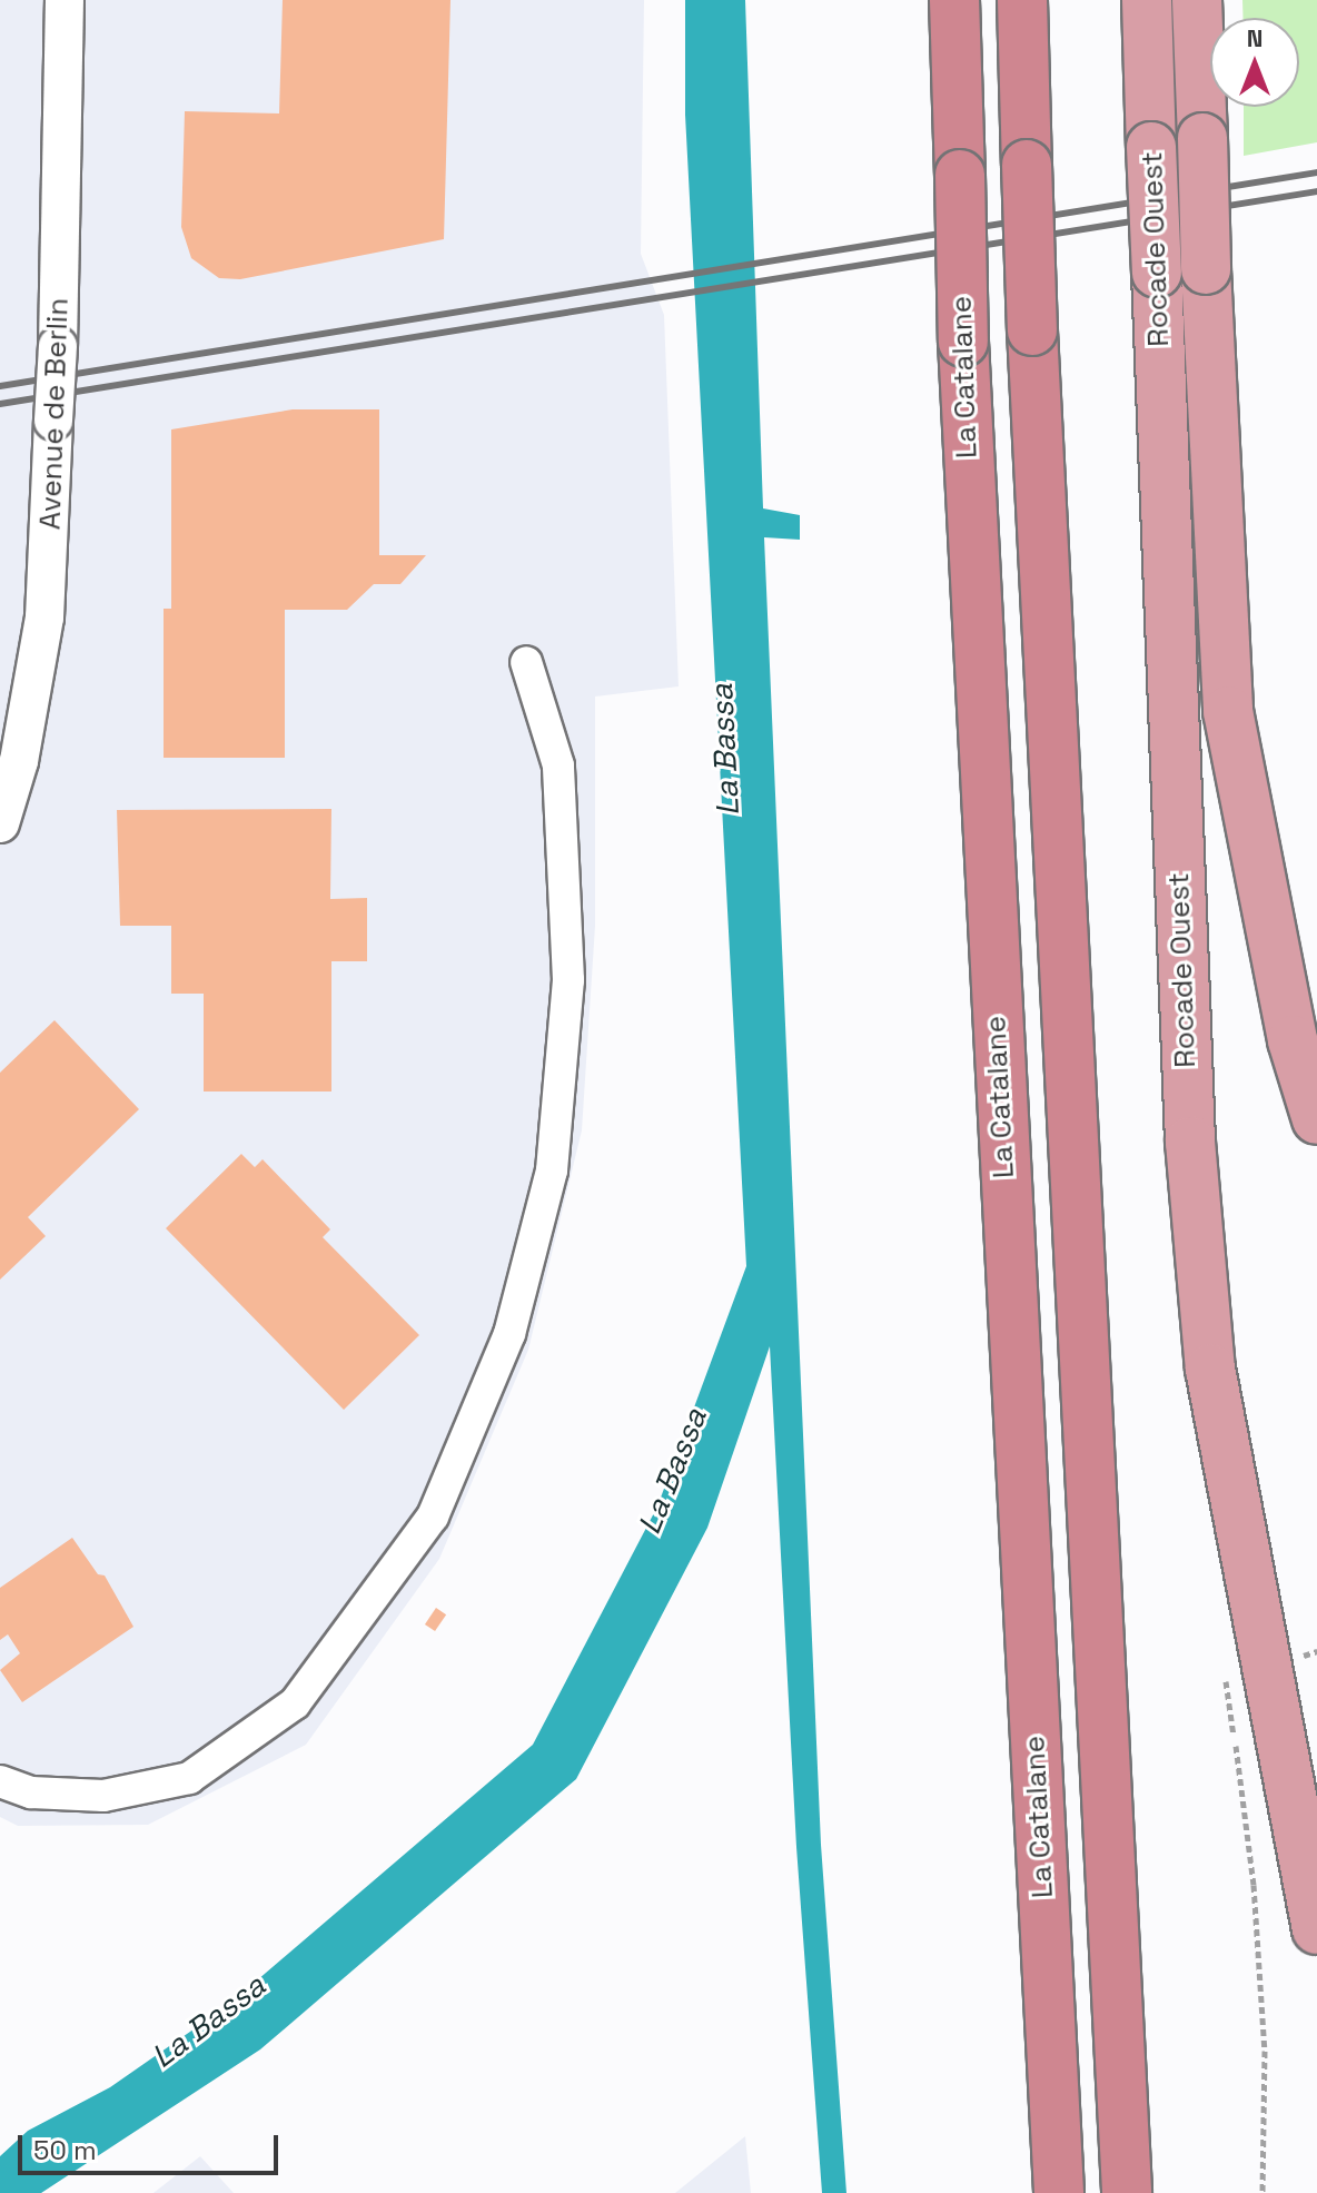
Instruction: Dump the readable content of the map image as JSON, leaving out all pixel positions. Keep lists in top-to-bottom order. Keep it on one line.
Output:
{"streets":{"highway":["Rocade Ouest","La Catalane"],"street":["Avenue de Berlin"]},"water":["La Bassa"],"scale_bar":"50 m","north":"top"}
